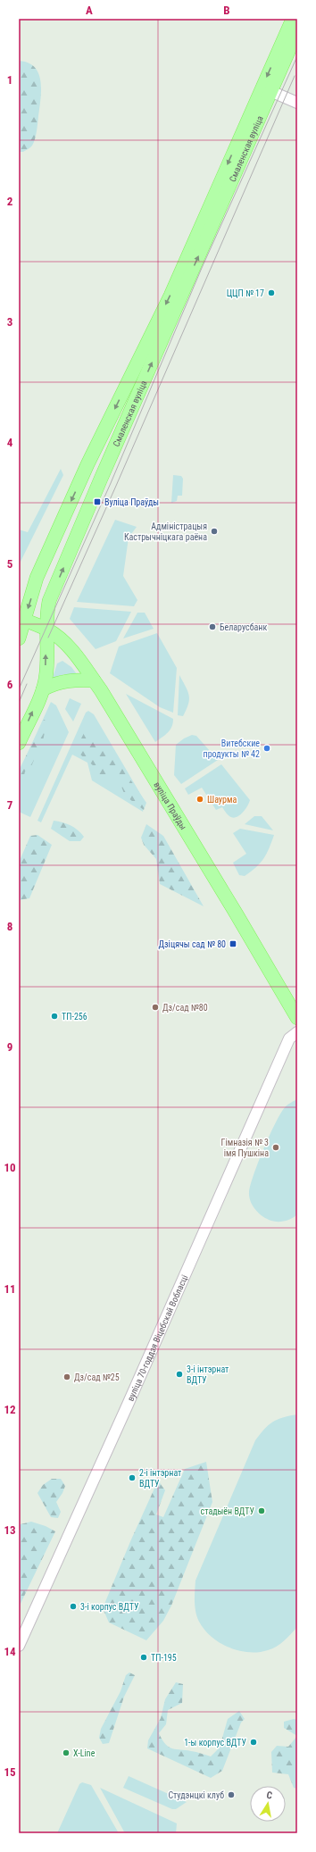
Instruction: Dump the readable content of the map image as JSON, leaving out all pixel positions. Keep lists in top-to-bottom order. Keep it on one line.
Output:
{"streets":{"main road":["Смаленская вуліца","вуліца Праўды"],"street":["вуліца 70-годдзя Віцебскай Вобласці"]},"crossings":[["Смаленская вуліца","вуліца Праўды"]],"places":{"other":["ЦЦП № 17","Адміністрацыя Кастрычніцкага раёна","Беларусбанк","Витебские продукты № 42","Шаурма","Дз/сад №80","ТП-256","Гімназія № 3 імя Пушкіна","3-і інтэрнат ВДТУ","Дз/сад №25","2-і інтэрнат ВДТУ","стадыён ВДТУ","3-і корпус ВДТУ","ТП-195","1-ы корпус ВДТУ","X-Line","Студэнцкі клуб"],"transit":["Вуліца Праўды","Дзіцячы сад № 80"]},"north":"top","grid":{"columns":["A","B"],"rows":["1","2","3","4","5","6","7","8","9","10","11","12","13","14","15"]}}
